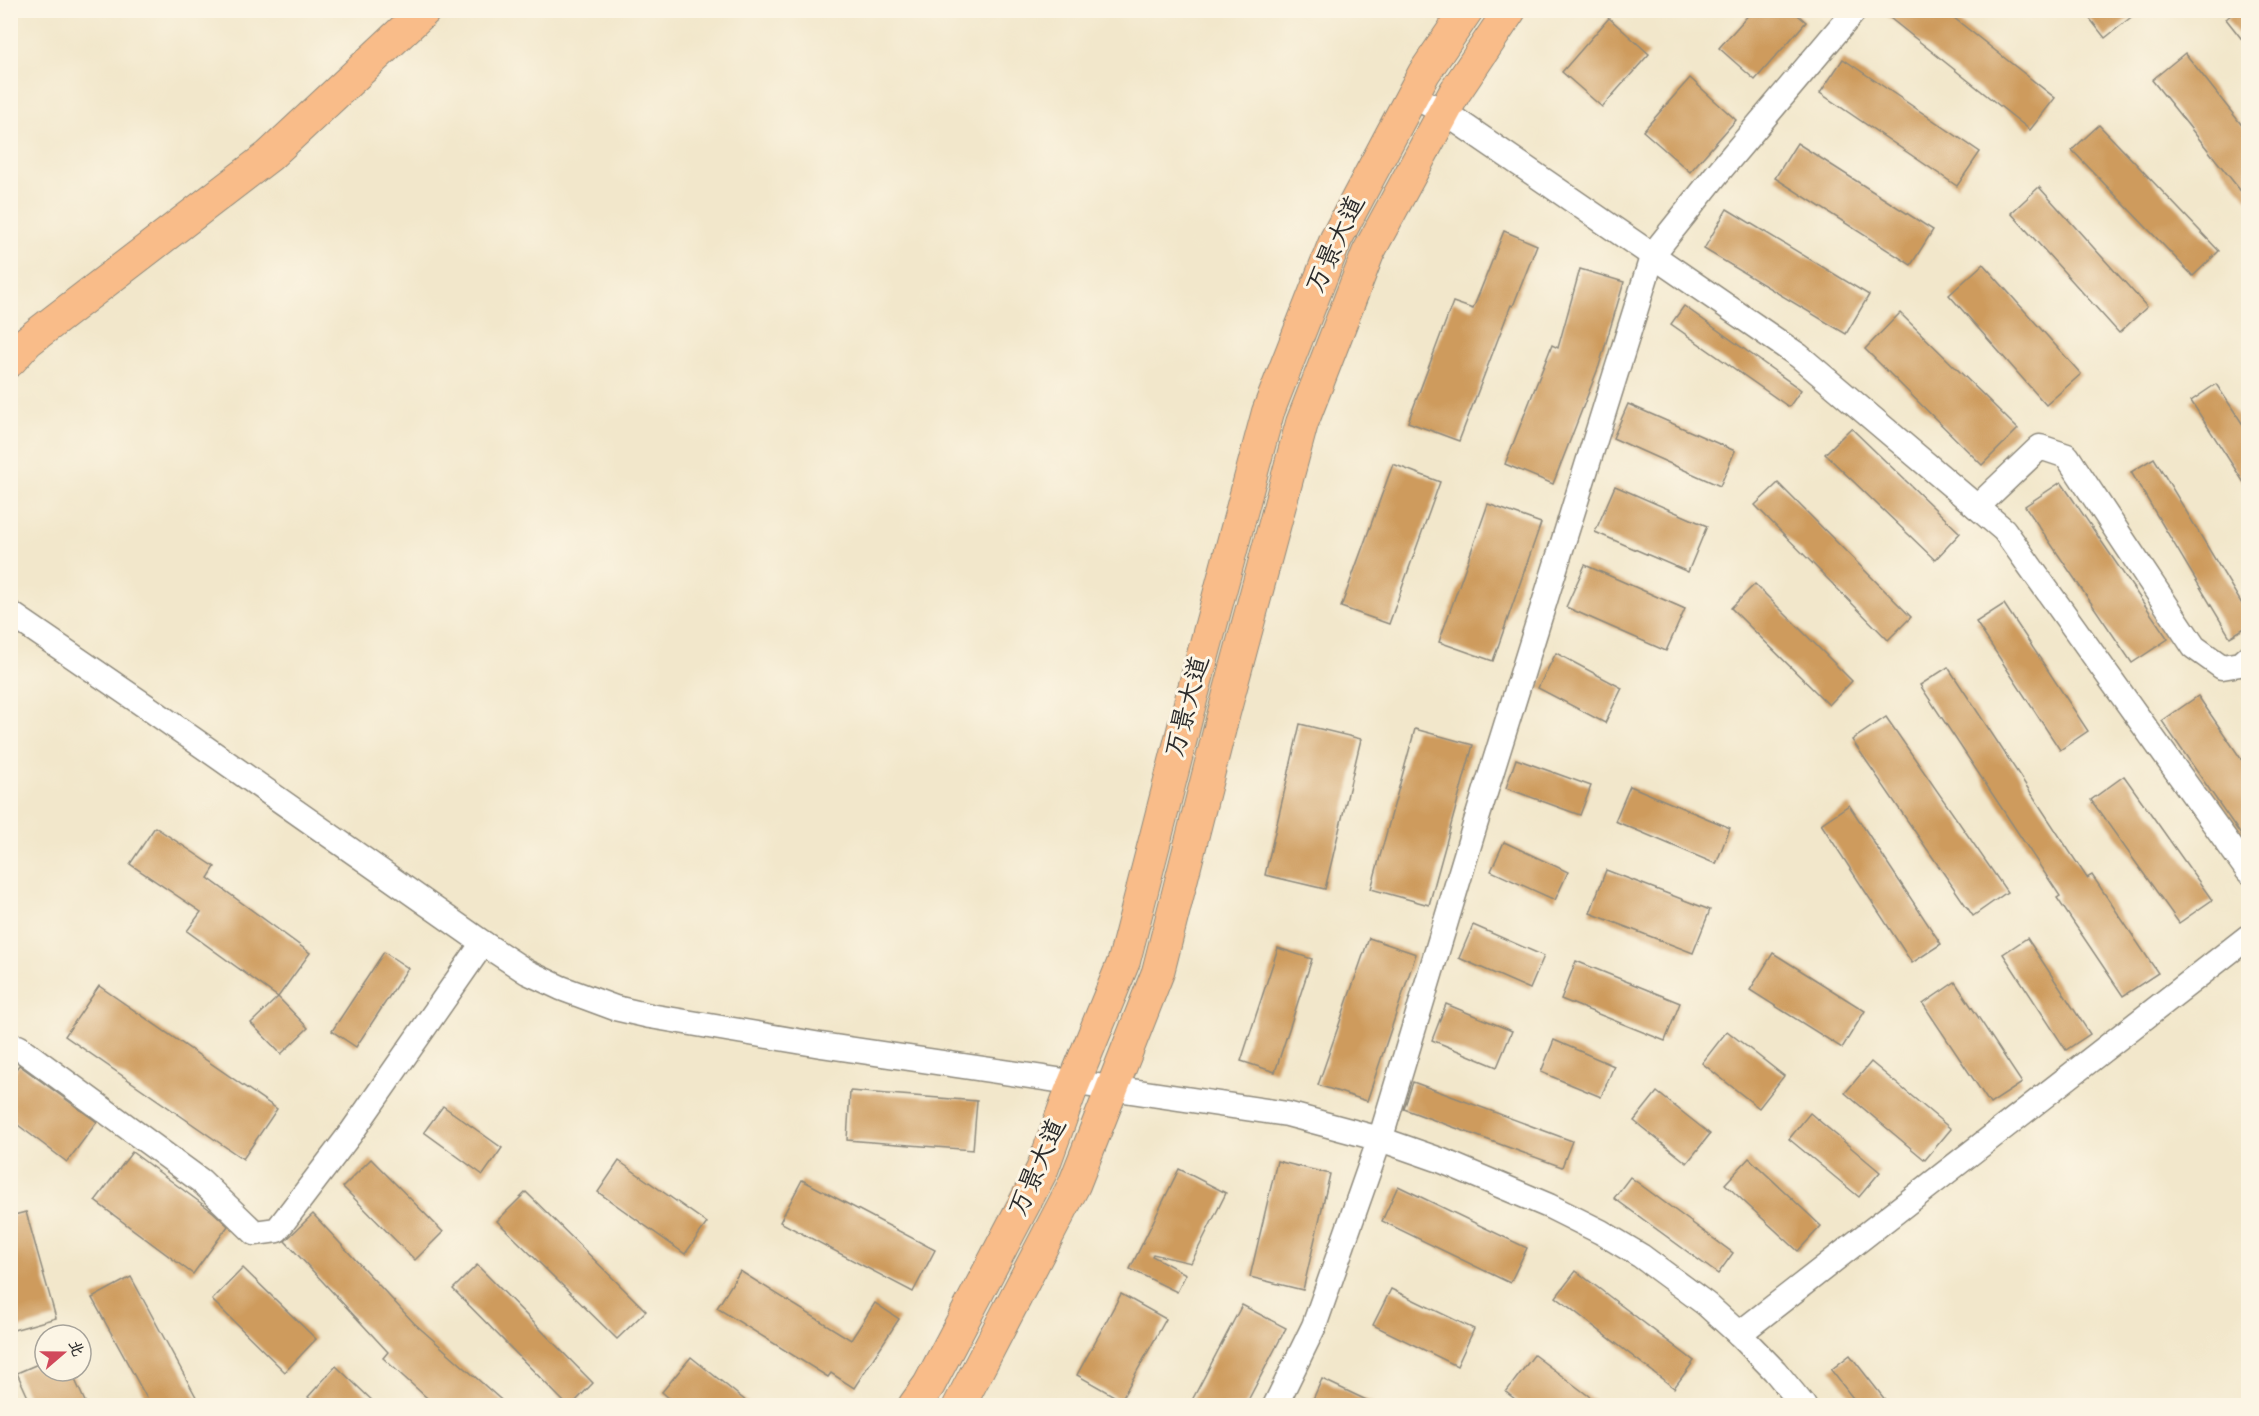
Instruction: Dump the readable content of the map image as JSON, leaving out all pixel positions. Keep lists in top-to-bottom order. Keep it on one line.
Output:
{"streets":{"main road":["万景大道"]},"north":"right"}
